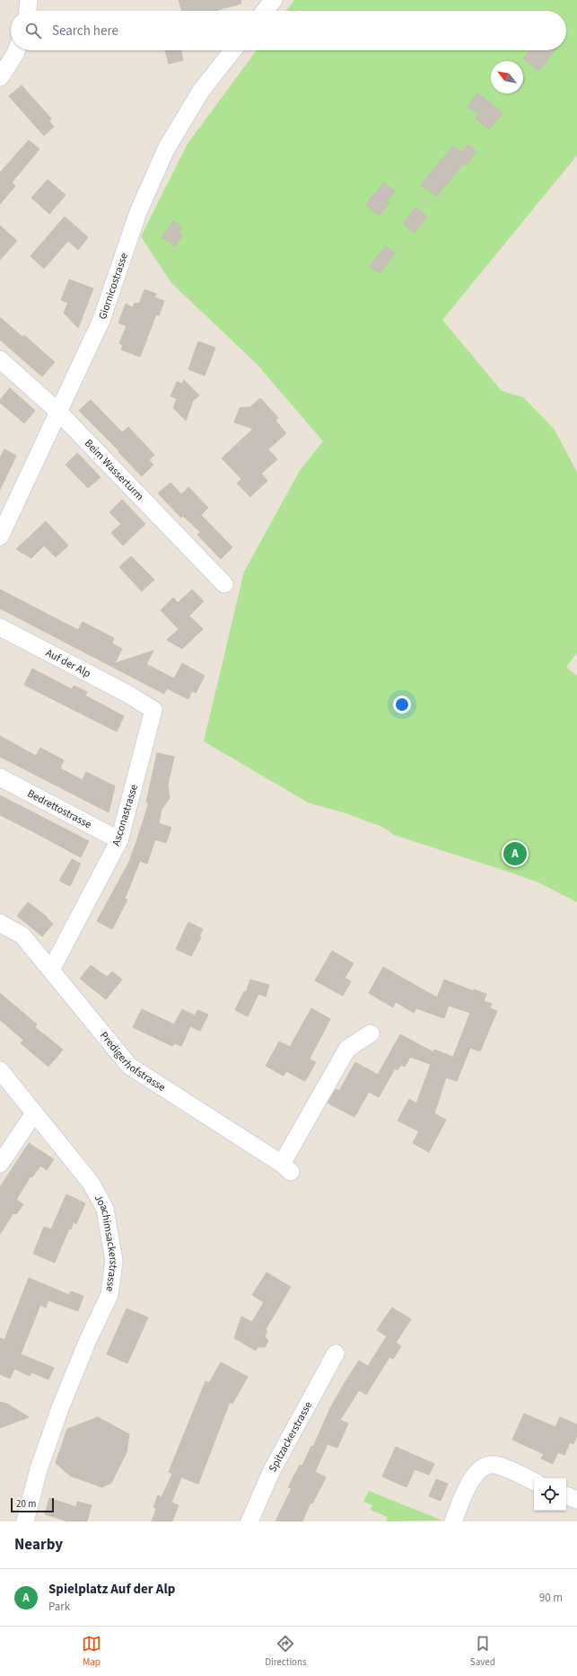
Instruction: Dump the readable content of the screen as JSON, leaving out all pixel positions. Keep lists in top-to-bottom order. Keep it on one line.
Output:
{"streets":{"street":["Giornicostrasse","Beim Wasserturm","Auf der Alp","Bedrettostrasse","Asconastrasse","Predigerhofstrasse","Joachimsackerstrasse","Spitzackerstrasse"]},"crossings":[["Giornicostrasse","Beim Wasserturm"],["Auf der Alp","Asconastrasse"],["Bedrettostrasse","Asconastrasse"],["Asconastrasse","Predigerhofstrasse"]],"scale_bar":"20 m","north":"top left","page":{"search":"Search here","pins":"A","scale":"20 m","heading":"Nearby","list":[{"mark":"A","name":"Spielplatz Auf der Alp","note":"Park","value":"90 m"}],"nav":["Map","Directions","Saved"]}}
